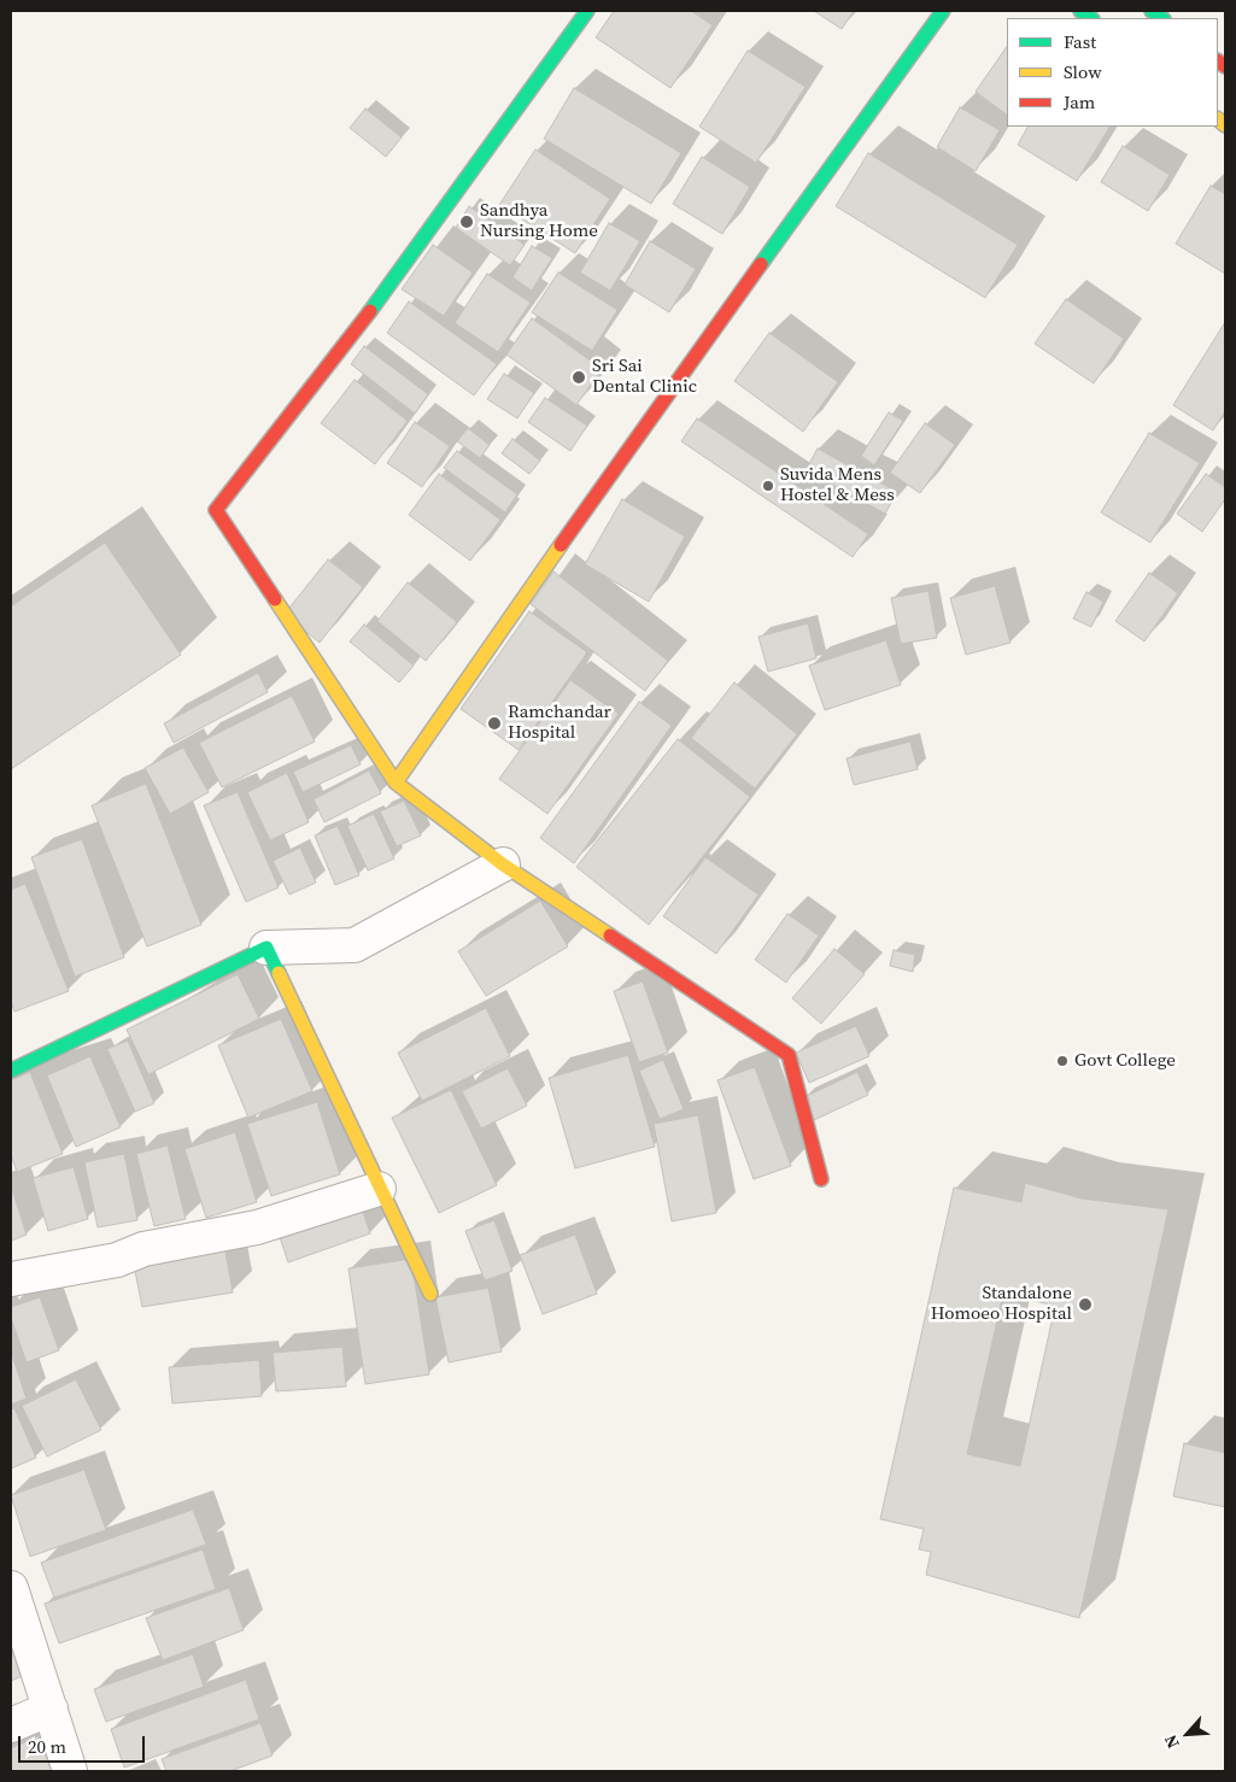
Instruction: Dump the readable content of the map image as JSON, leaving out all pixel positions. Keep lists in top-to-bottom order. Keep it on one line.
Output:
{"places":["Sandhya Nursing Home","Sri Sai Dental Clinic","Suvida Mens Hostel & Mess","Ramchandar Hospital","Govt College","Standalone Homoeo Hospital"],"legend":["Fast","Slow","Jam"],"scale_bar":"20 m","north":"bottom left"}
